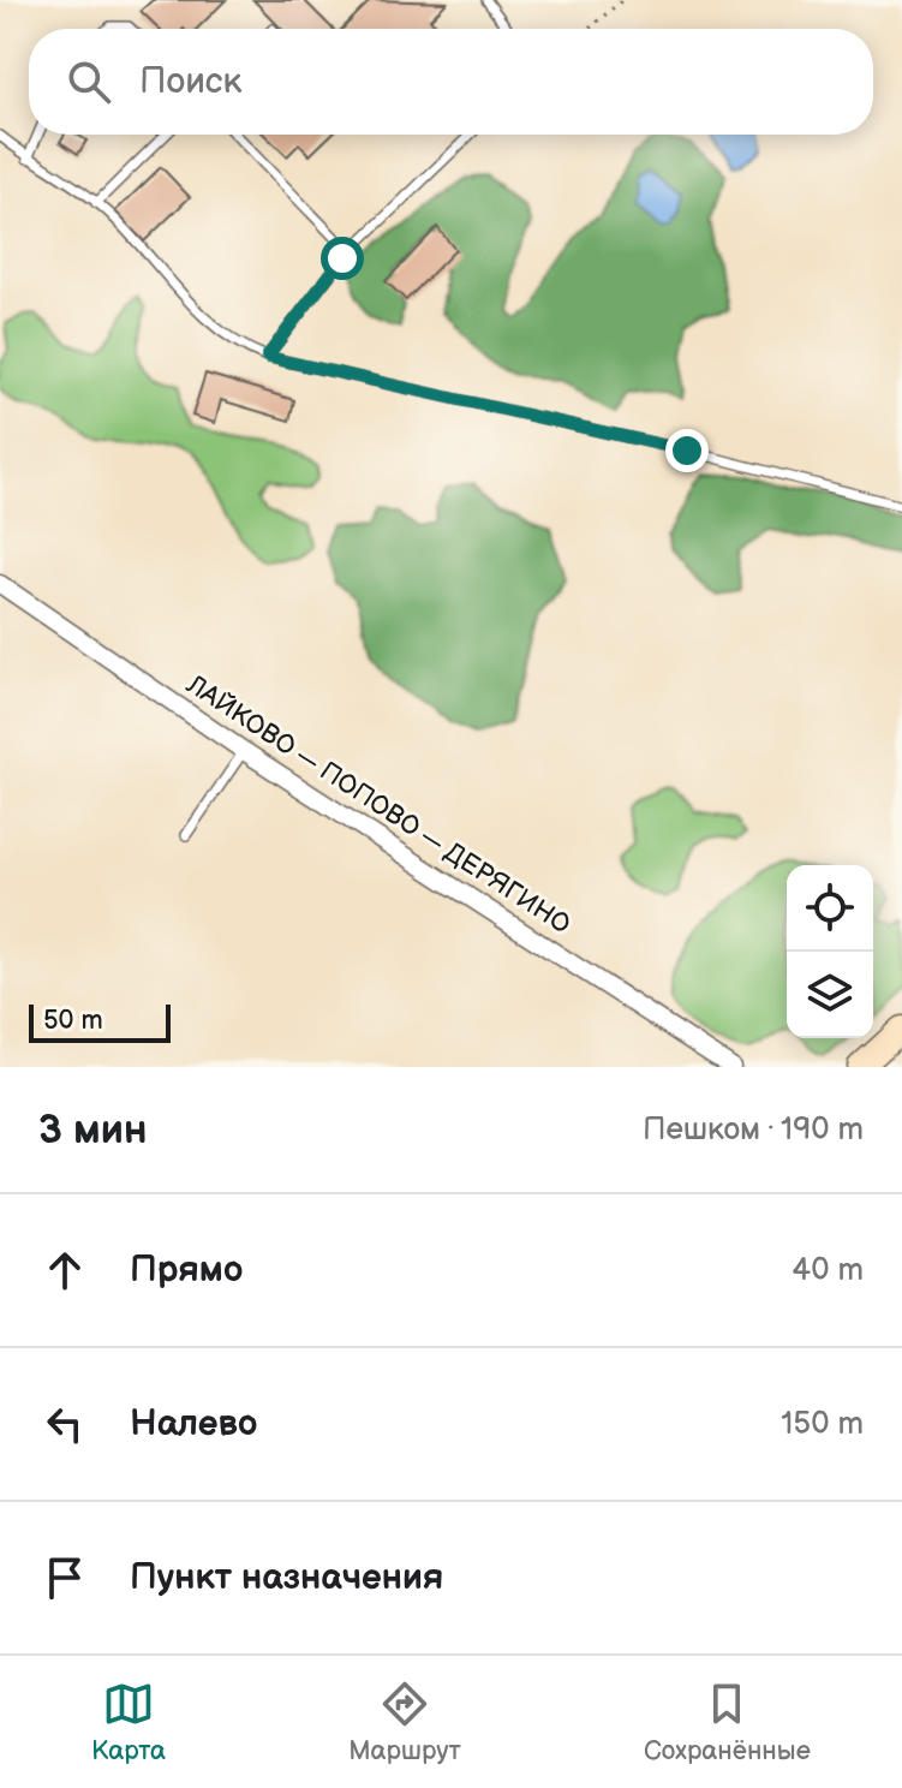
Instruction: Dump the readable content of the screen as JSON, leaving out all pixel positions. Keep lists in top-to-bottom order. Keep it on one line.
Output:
{"streets":{"street":["ЛАЙКОВО — ПОПОВО — ДЕРЯГИНО"]},"scale_bar":"50 m","page":{"search":"Поиск","scale":"50 m","heading":["3 мин","Пешком · 190 m"],"list":[["Прямо","40 m"],["Налево","150 m"],"Пункт назначения"],"nav":["Карта","Маршрут","Сохранённые"]}}
